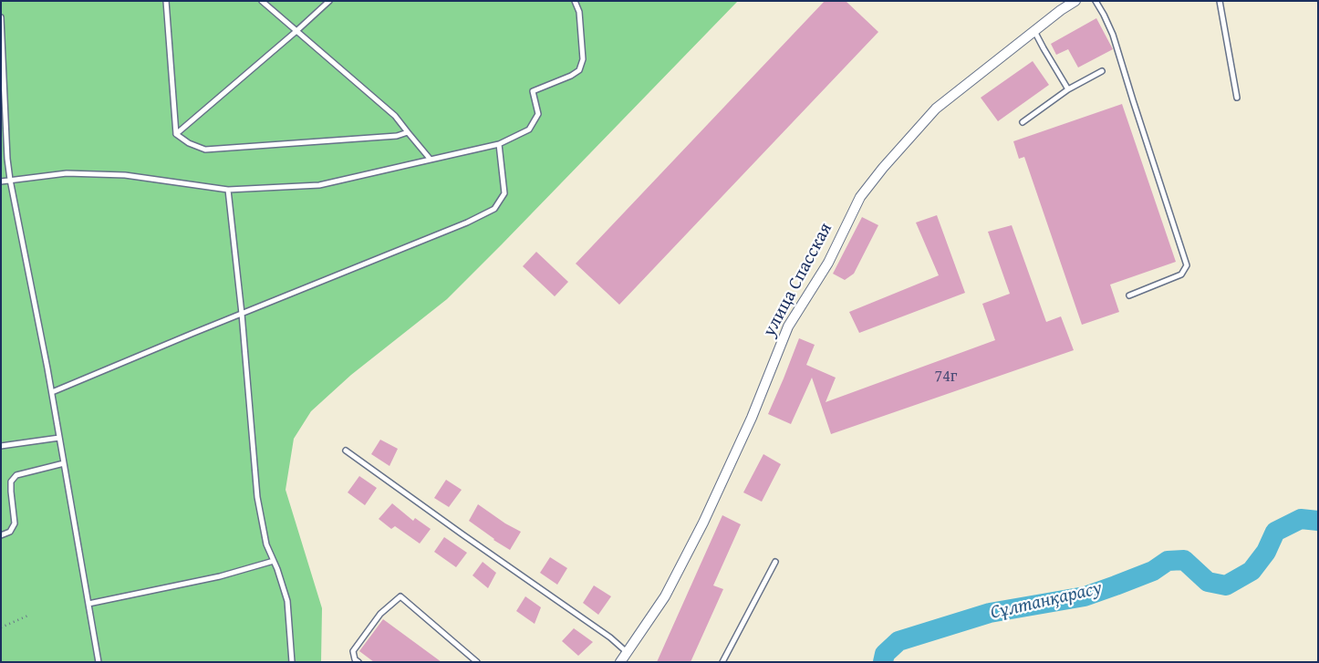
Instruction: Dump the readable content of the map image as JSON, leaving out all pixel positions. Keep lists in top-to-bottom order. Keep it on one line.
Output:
{"streets":{"street":["улица Спасская"]},"water":["Сұлтанқарасу"],"house_numbers":["74г"]}
